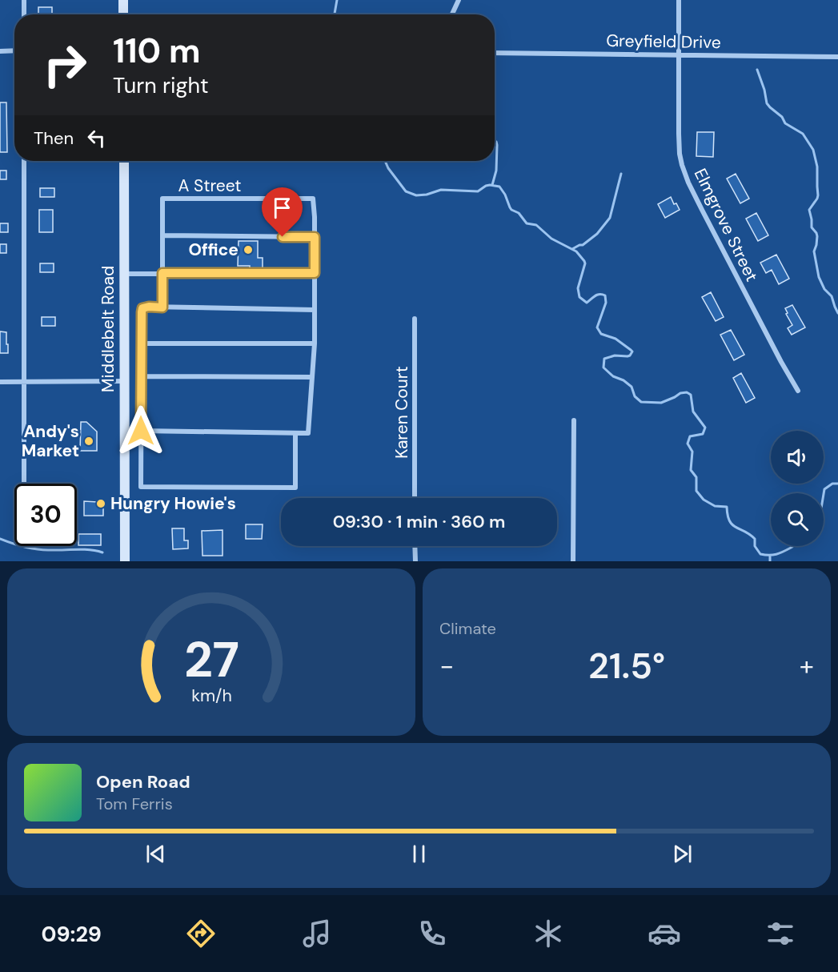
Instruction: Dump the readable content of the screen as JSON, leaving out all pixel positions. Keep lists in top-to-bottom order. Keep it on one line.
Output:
{"streets":{"street":["Greyfield Drive","A Street","Elmgrove Street","Middlebelt Road","Karen Court"]},"crossings":[["Greyfield Drive","Elmgrove Street"]],"places":["Office","Andy's Market","Hungry Howie's"],"page":{"turn":["110 m","Turn right"],"then":"Then","limit":"30","trip":"09:30 · 1 min · 360 m","tile":"Climate","heat":["−","21.5°","+"],"song":["Open Road","Tom Ferris"],"tabs":"09:29","gauge":["27","km/h"]}}
